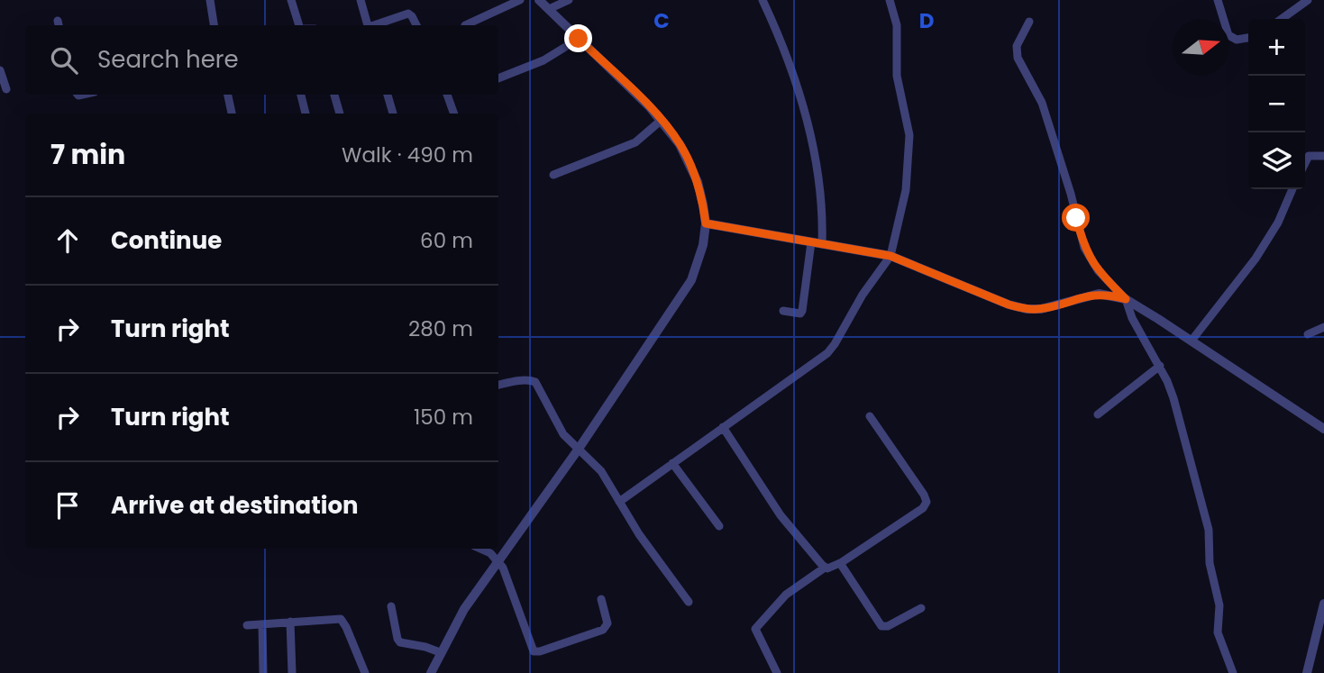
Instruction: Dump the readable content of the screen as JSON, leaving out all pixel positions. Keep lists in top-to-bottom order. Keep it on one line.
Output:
{"north":"right","page":{"map_buttons":["+","−"],"search":"Search here","heading":["7 min","Walk · 490 m"],"list":[["Continue","60 m"],["Turn right","280 m"],["Turn right","150 m"],"Arrive at destination"]},"grid":{"columns":["C","D"]}}
